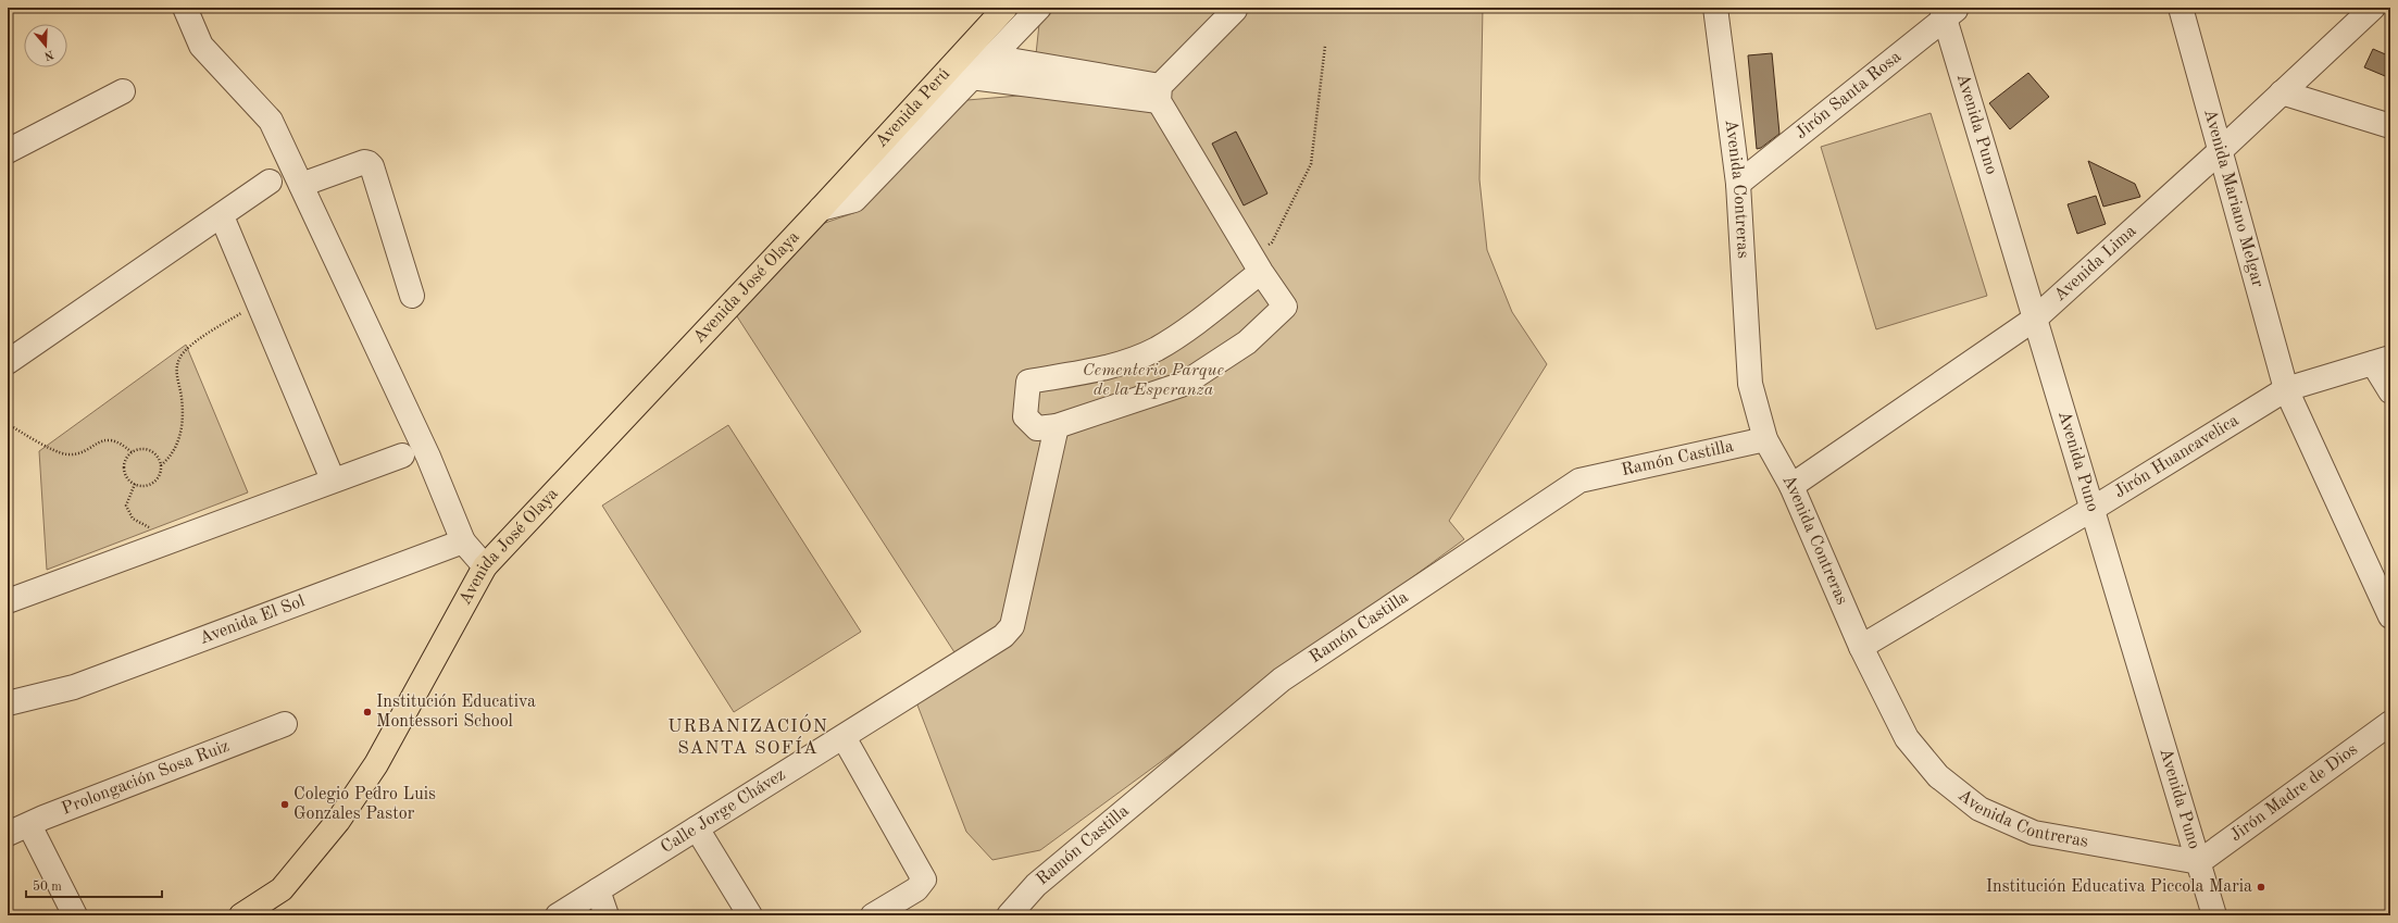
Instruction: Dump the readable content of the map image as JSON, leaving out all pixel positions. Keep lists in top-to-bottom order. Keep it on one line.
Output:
{"streets":{"main road":["Avenida Perú","Avenida José Olaya"],"street":["Jirón Santa Rosa","Avenida Puno","Avenida Contreras","Avenida Mariano Melgar","Avenida Lima","Jirón Huancavelica","Ramón Castilla","Avenida El Sol","Prolongación Sosa Ruiz","Jirón Madre de Dios","Calle Jorge Chávez"]},"crossings":[["Jirón Santa Rosa","Avenida Puno"],["Jirón Santa Rosa","Avenida Contreras"],["Avenida Perú","Avenida José Olaya"],["Avenida Puno","Avenida Contreras"],["Avenida Puno","Avenida Lima"],["Avenida Puno","Jirón Huancavelica"],["Avenida Puno","Jirón Madre de Dios"],["Avenida Contreras","Avenida Lima"],["Avenida Contreras","Jirón Huancavelica"],["Avenida Contreras","Ramón Castilla"],["Avenida Contreras","Jirón Madre de Dios"],["Avenida Mariano Melgar","Avenida Lima"],["Avenida Mariano Melgar","Jirón Huancavelica"]],"districts":["URBANIZACIÓN SANTA SOFÍA"],"parks":["Cementerio Parque de la Esperanza"],"places":["Institución Educativa Montessori School","Colegio Pedro Luis Gonzales Pastor","Institución Educativa Piccola Maria"],"scale_bar":"50 m","north":"bottom"}
